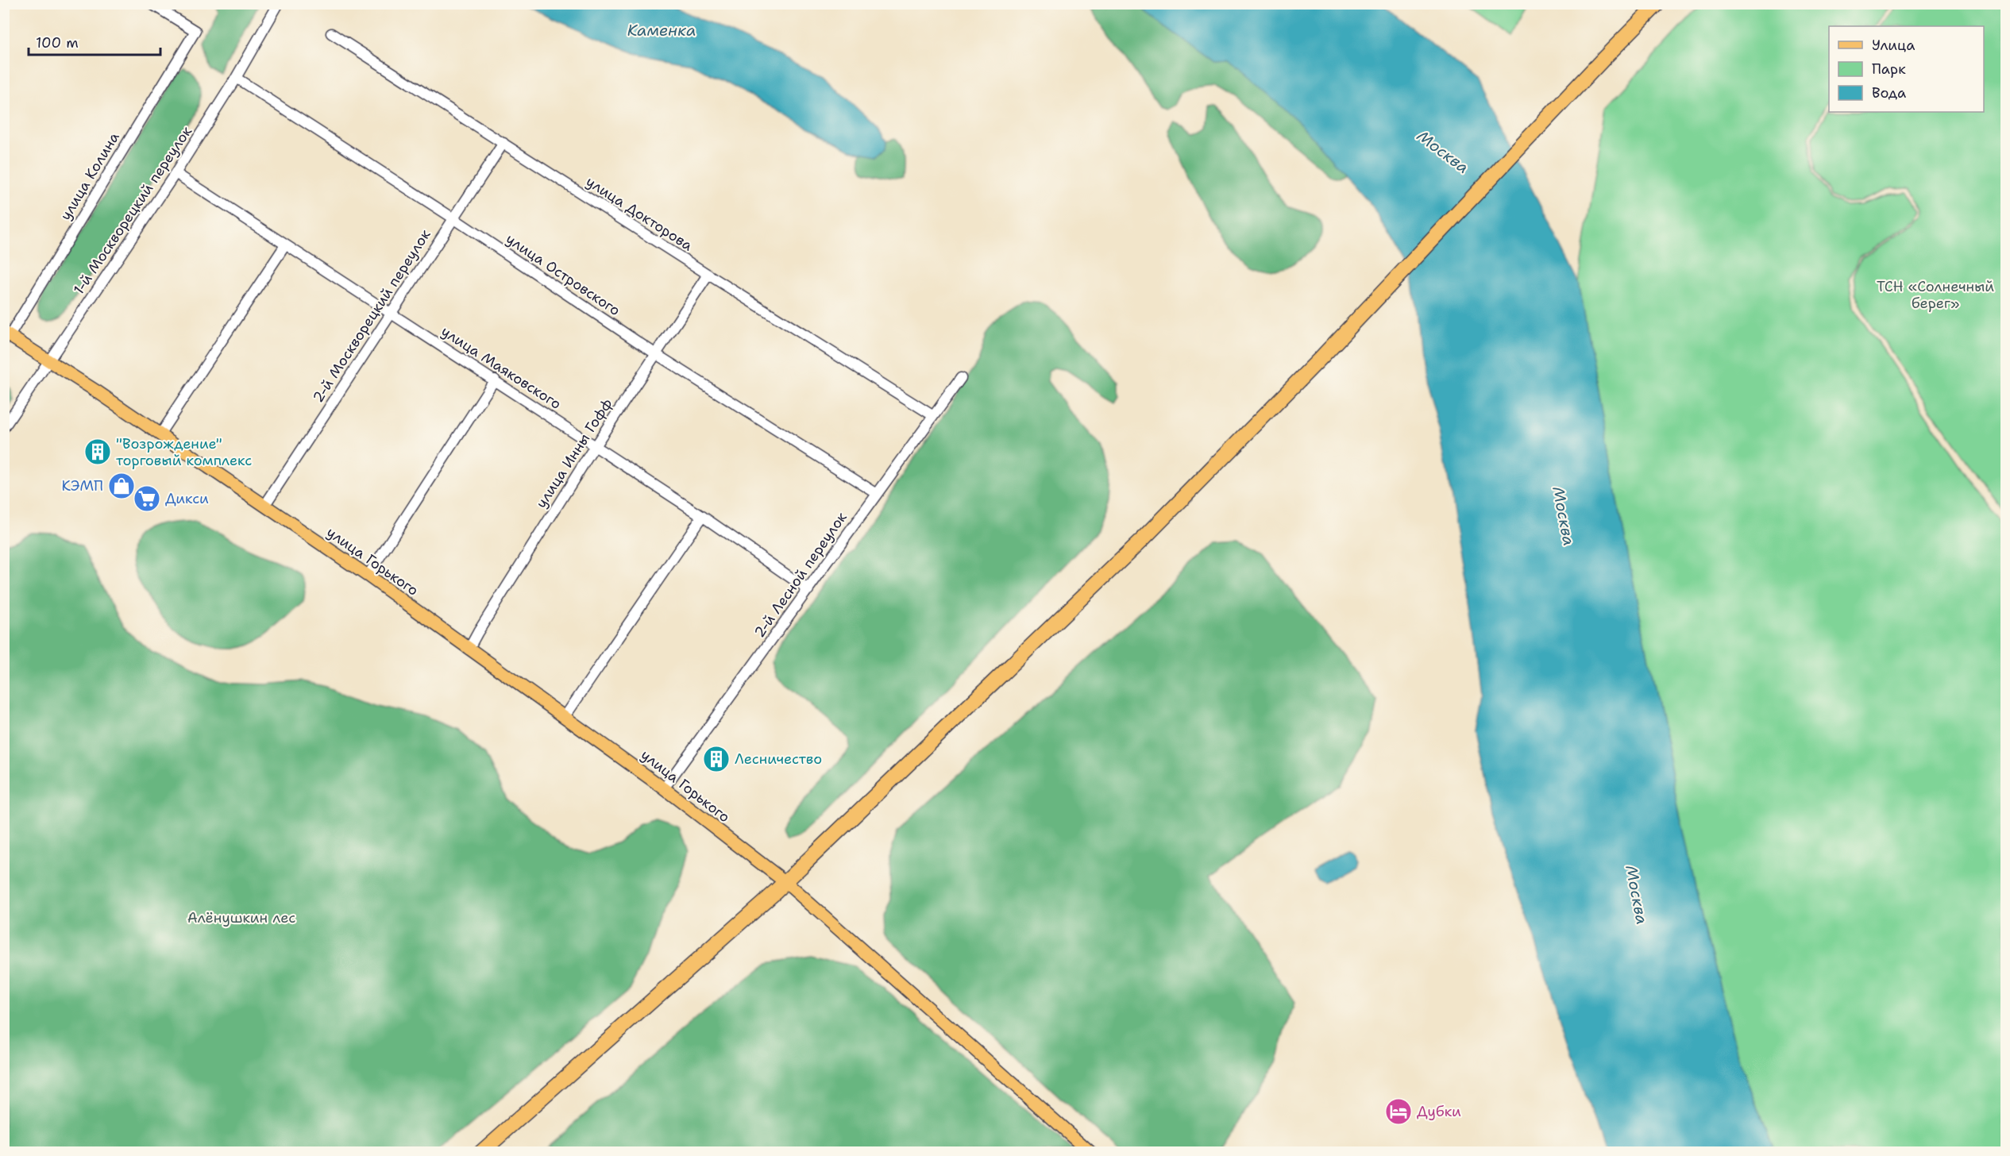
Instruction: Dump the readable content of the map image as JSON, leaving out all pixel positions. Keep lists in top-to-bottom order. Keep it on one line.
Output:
{"streets":{"main road":["улица Горького"],"street":["улица Колина","1-й Москворецкий переулок","улица Докторова","улица Островского","2-й Москворецкий переулок","улица Маяковского","улица Инны Гофф","2-й Лесной переулок"]},"crossings":[["улица Колина","улица Горького"],["1-й Москворецкий переулок","улица Островского"],["1-й Москворецкий переулок","улица Маяковского"],["1-й Москворецкий переулок","улица Горького"],["улица Докторова","2-й Москворецкий переулок"],["улица Докторова","улица Инны Гофф"],["улица Докторова","2-й Лесной переулок"],["улица Островского","2-й Москворецкий переулок"],["улица Островского","улица Инны Гофф"],["улица Островского","2-й Лесной переулок"],["2-й Москворецкий переулок","улица Маяковского"],["2-й Москворецкий переулок","улица Горького"],["улица Маяковского","улица Инны Гофф"],["улица Маяковского","2-й Лесной переулок"],["улица Инны Гофф","улица Горького"],["улица Горького","2-й Лесной переулок"]],"water":["Каменка","Москва"],"parks":["ТСН «Солнечный берег»","Алёнушкин лес"],"places":{"building":["\"Возрождение\" торговый комплекс","Лесничество"],"shop":["КЭМП"],"supermarket":["Дикси"],"hotel":["Дубки"]},"legend":["Улица","Парк","Вода"],"scale_bar":"100 m"}
